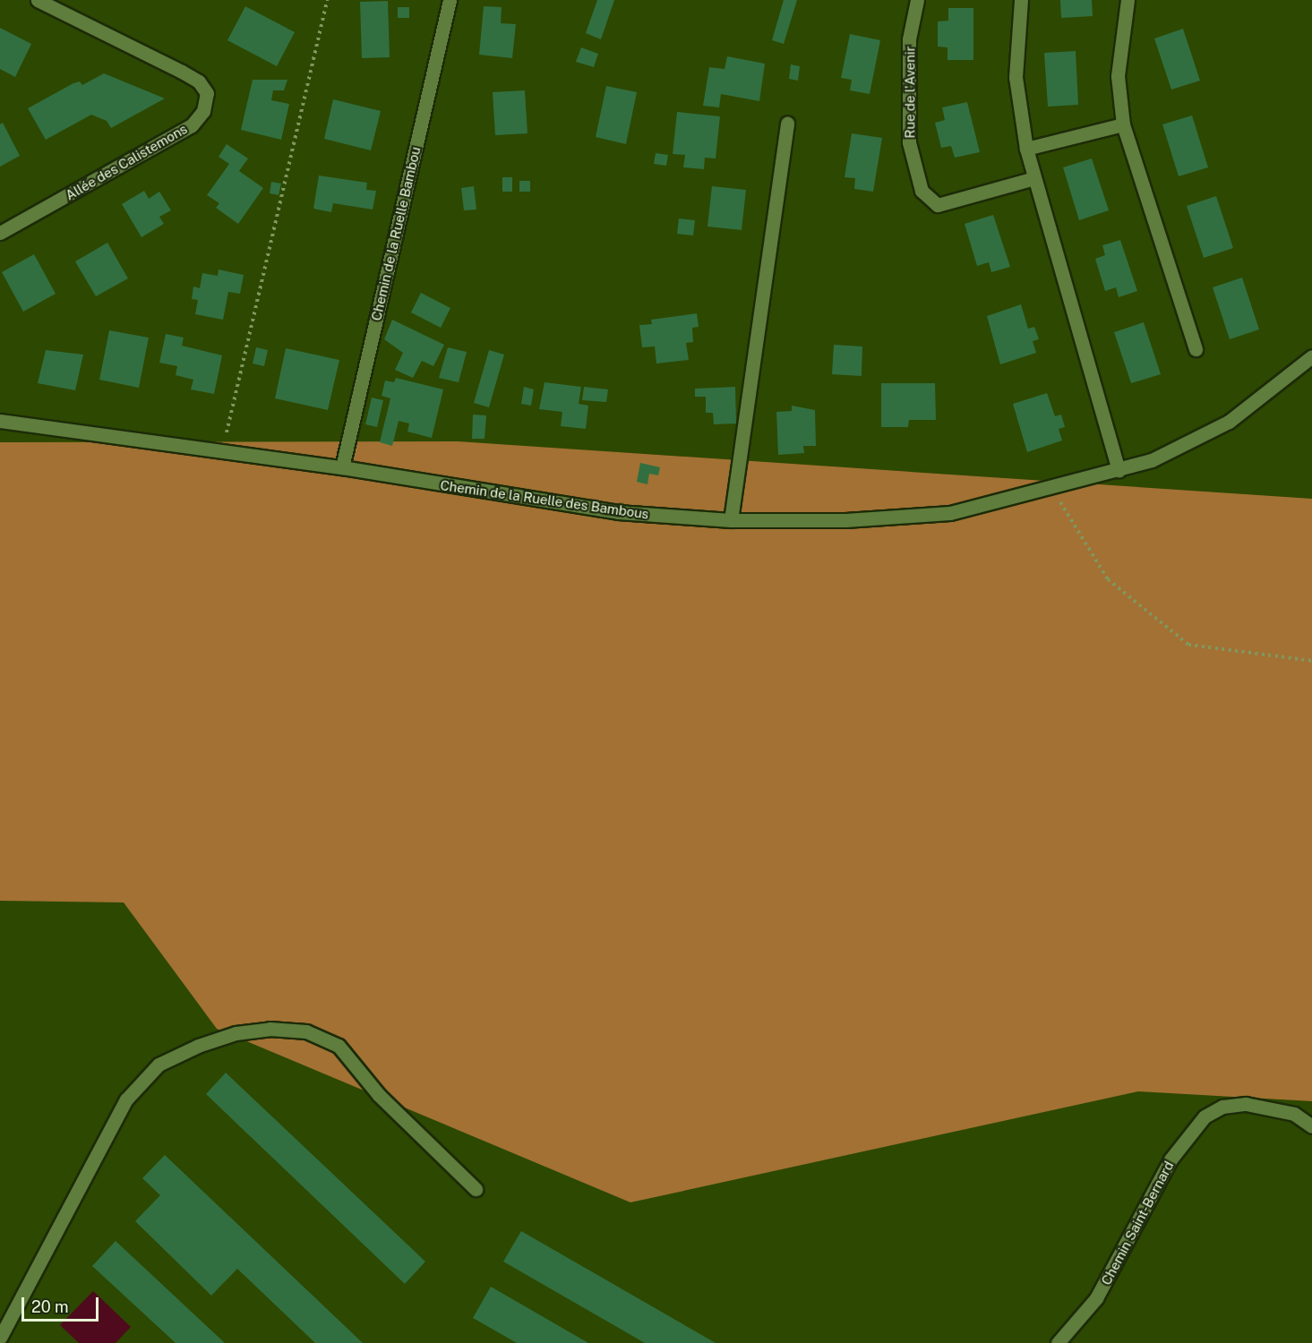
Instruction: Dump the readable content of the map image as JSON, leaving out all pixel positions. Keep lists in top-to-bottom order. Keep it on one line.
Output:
{"streets":{"street":["Rue de l'Avenir","Allée des Calistemons","Chemin de la Ruelle Bambou","Chemin de la Ruelle des Bambous","Chemin Saint-Bernard"]},"crossings":[["Chemin de la Ruelle Bambou","Chemin de la Ruelle des Bambous"]],"scale_bar":"20 m"}
